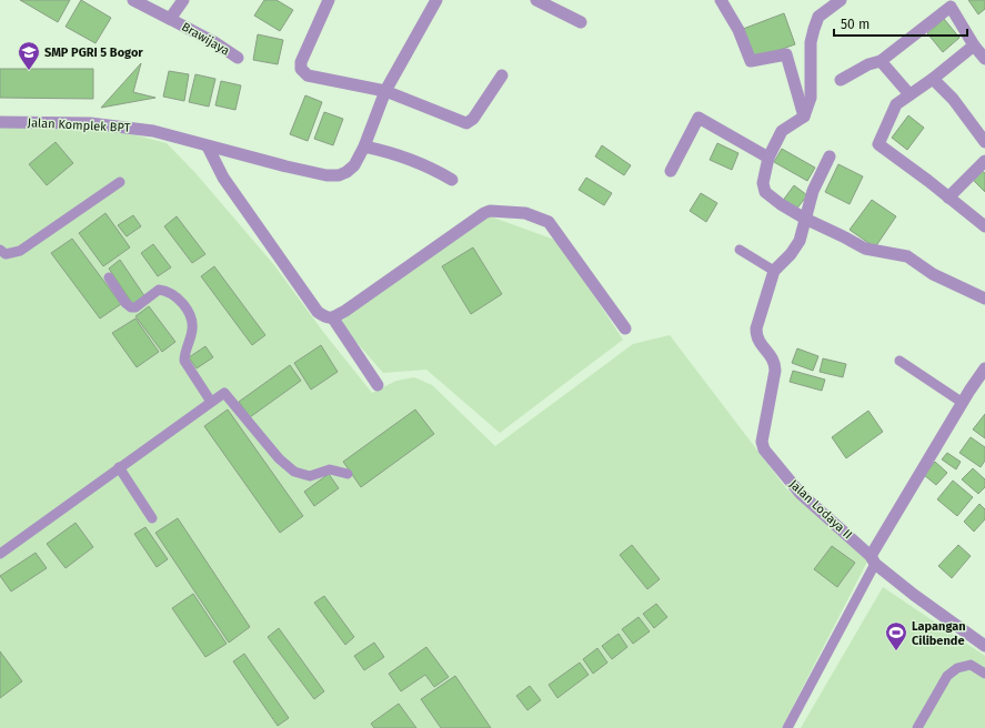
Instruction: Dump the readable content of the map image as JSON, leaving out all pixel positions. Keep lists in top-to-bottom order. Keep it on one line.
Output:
{"streets":{"street":["Brawijaya","Jalan Komplek BPT","Jalan Lodaya II"]},"places":{"school or university":["SMP PGRI 5 Bogor"],"sports":["Lapangan Cilibende"]},"scale_bar":"50 m"}
